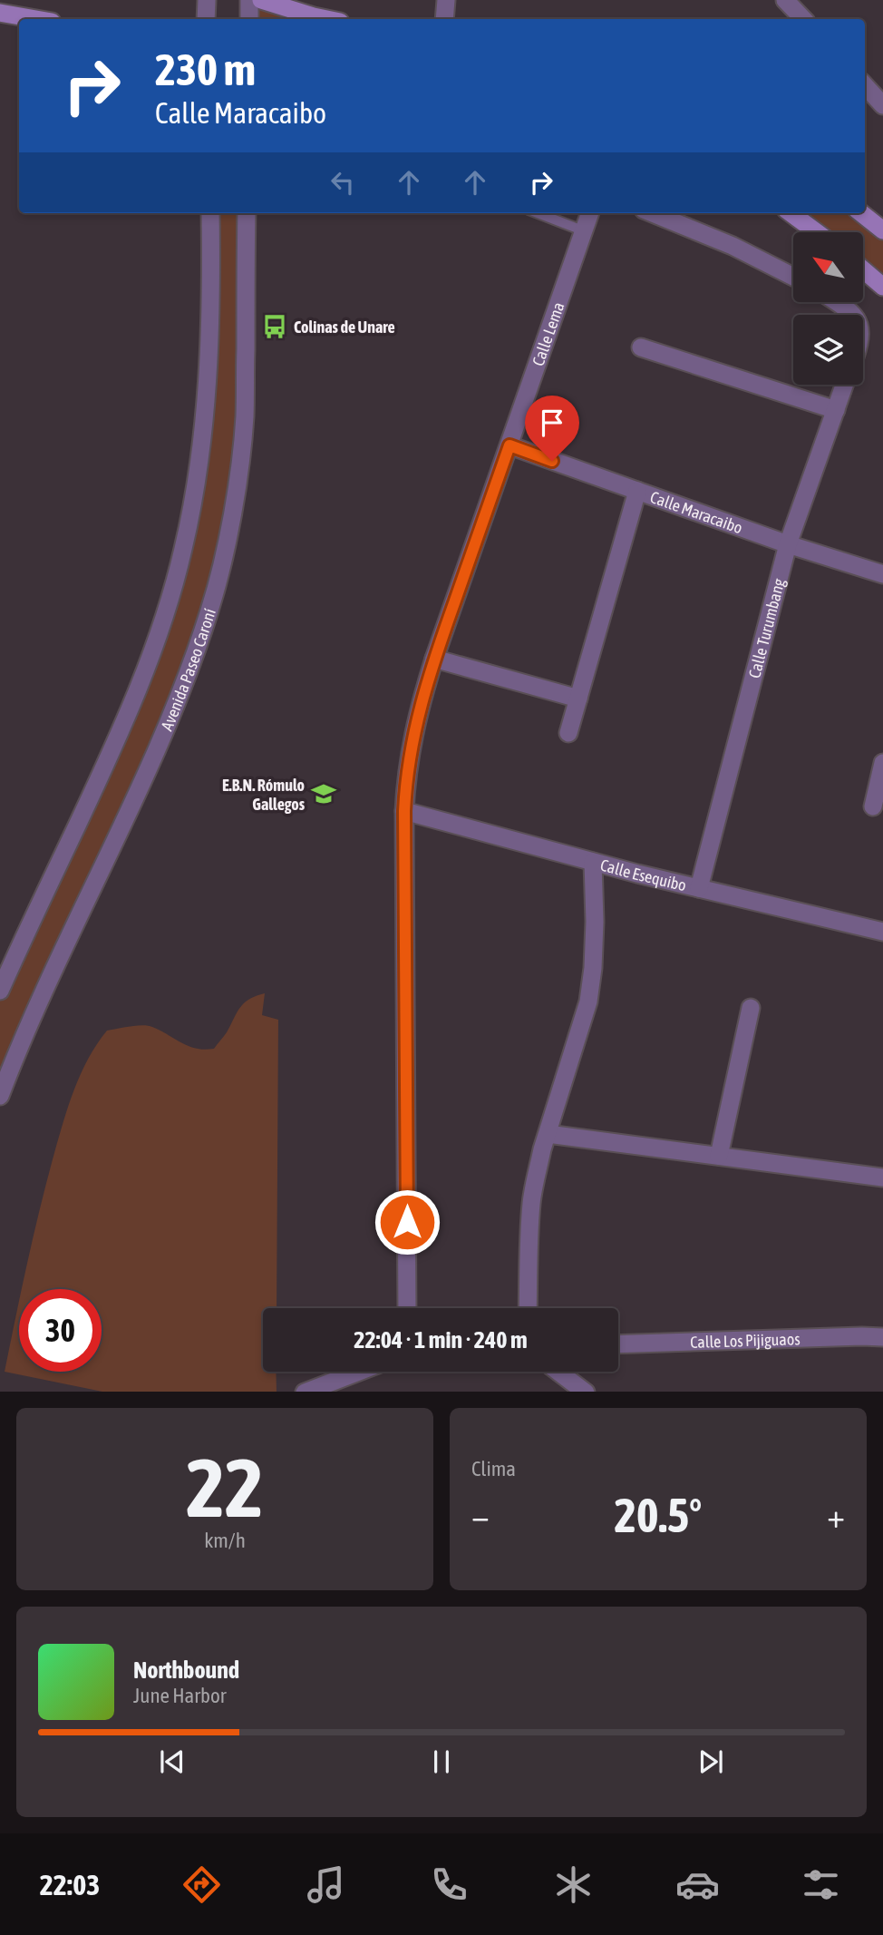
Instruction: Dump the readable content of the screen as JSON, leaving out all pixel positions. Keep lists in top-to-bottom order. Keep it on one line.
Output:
{"streets":{"street":["Calle Lema","Calle Maracaibo","Calle Turumbang","Avenida Paseo Caroní","Calle Esequibo","Calle Los Pijiguaos"]},"crossings":[["Calle Lema","Calle Maracaibo"],["Calle Lema","Calle Esequibo"],["Calle Maracaibo","Calle Turumbang"],["Calle Turumbang","Calle Esequibo"]],"places":{"bus stop":["Colinas de Unare"],"school or university":["E.B.N. Rómulo Gallegos"]},"north":"top left","page":{"turn":["230 m","Calle Maracaibo"],"limit":"30","trip":"22:04 · 1 min · 240 m","tile":[["22","km/h"],"Clima"],"heat":["−","20.5°","+"],"song":["Northbound","June Harbor"],"tabs":"22:03"}}
